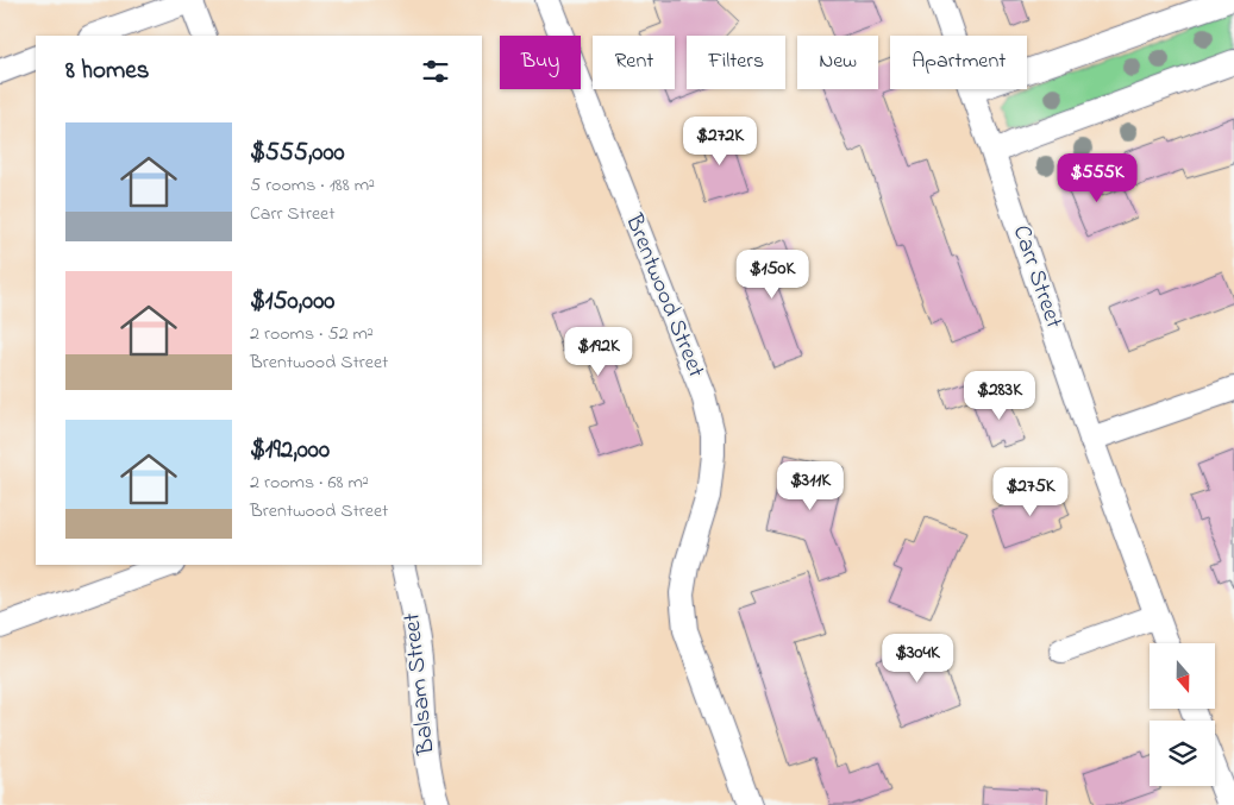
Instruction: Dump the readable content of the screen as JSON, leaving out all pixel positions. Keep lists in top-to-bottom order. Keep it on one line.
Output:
{"streets":{"street":["Carr Street","Brentwood Street","Balsam Street"]},"north":"bottom","page":{"chip":["Buy","Rent","Filters","New","Apartment"],"heading":"8 homes","list":[{"name":"$555,000","note":"5 rooms · 188 m² · Carr Street"},{"name":"$150,000","note":"2 rooms · 52 m² · Brentwood Street"},{"name":"$192,000","note":"2 rooms · 68 m² · Brentwood Street"}],"price":["$272K","$555K","$150K","$192K","$283K","$311K","$275K","$304K"]}}
